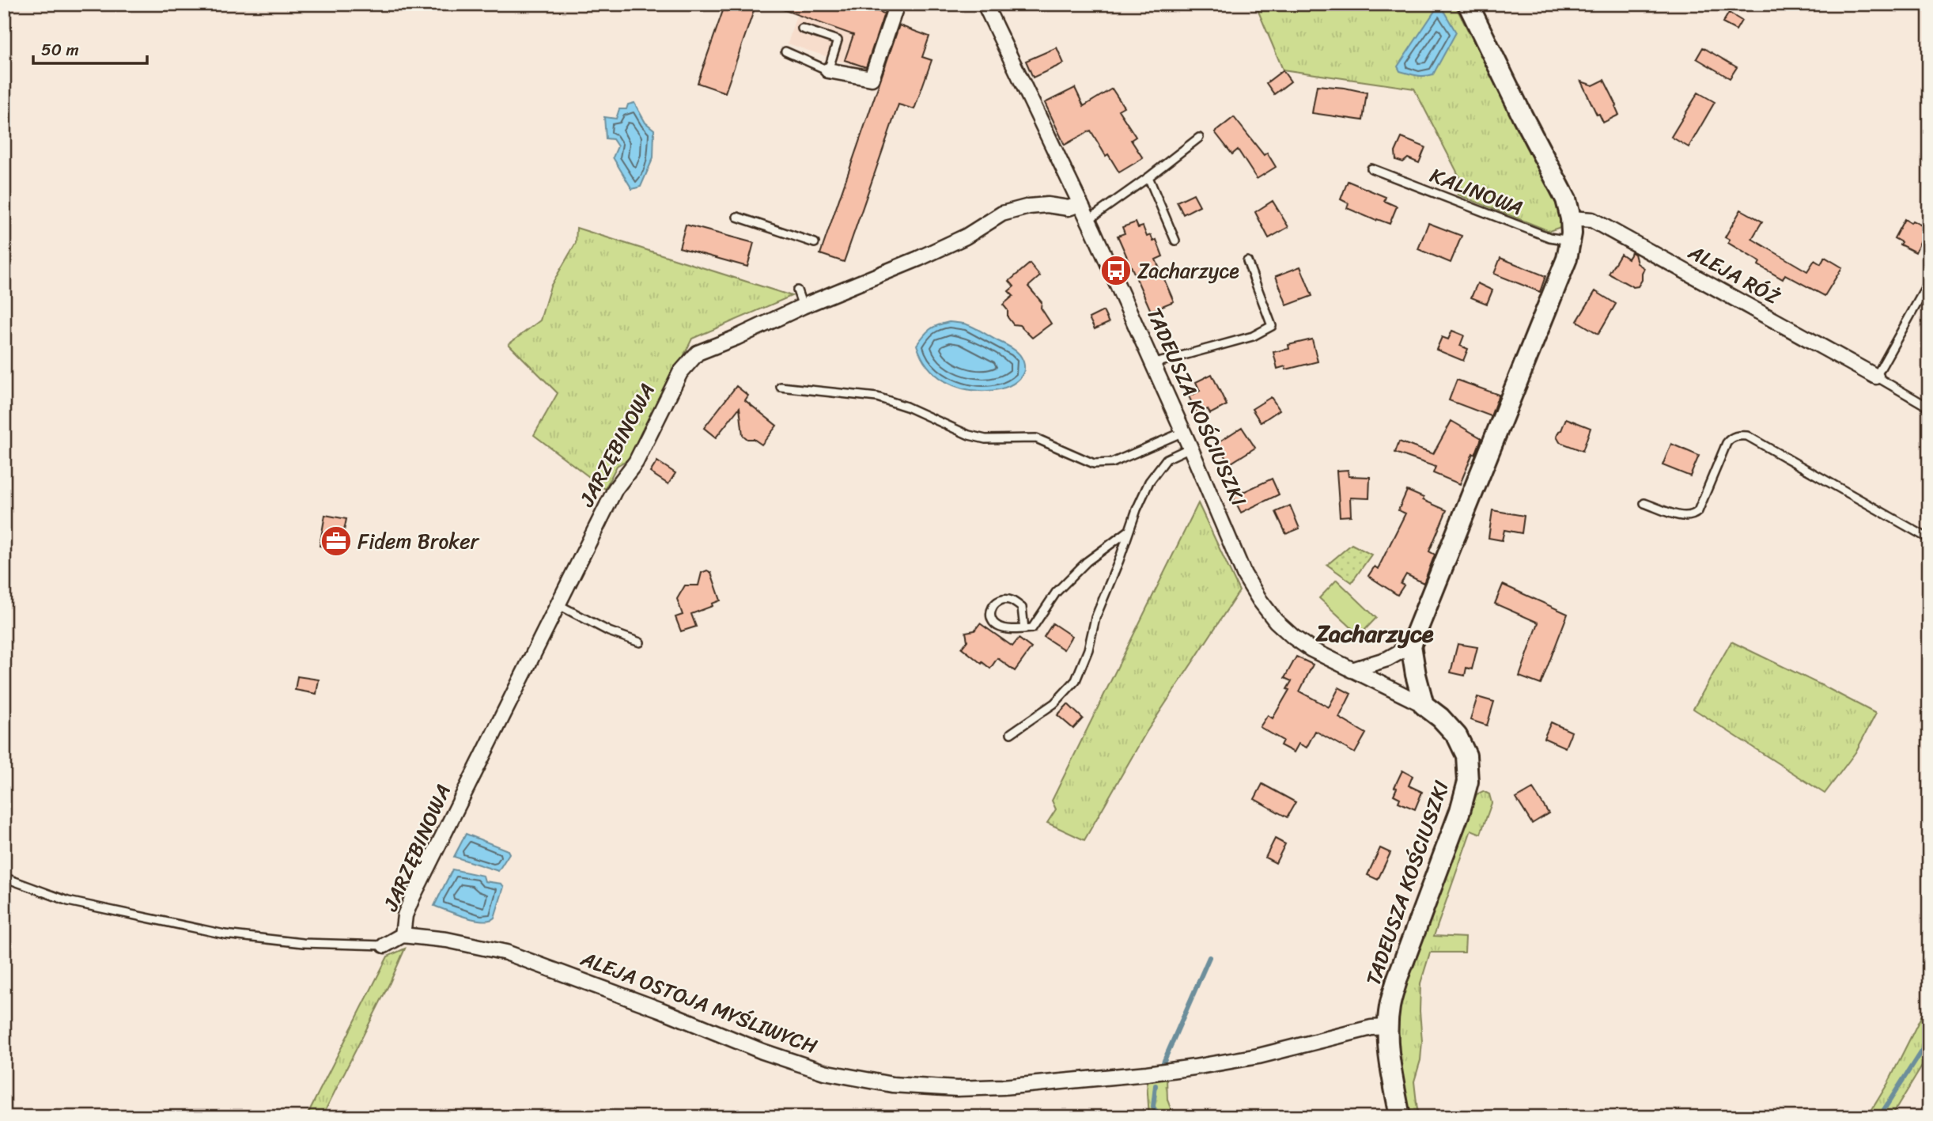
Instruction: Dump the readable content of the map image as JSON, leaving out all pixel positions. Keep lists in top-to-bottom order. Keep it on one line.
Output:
{"streets":{"street":["ALEJA RÓŻ","TADEUSZA KOŚCIUSZKI","JARZĘBINOWA","ALEJA OSTOJA MYŚLIWYCH"],"lane":["KALINOWA"]},"crossings":[["TADEUSZA KOŚCIUSZKI","JARZĘBINOWA"],["TADEUSZA KOŚCIUSZKI","ALEJA OSTOJA MYŚLIWYCH"],["JARZĘBINOWA","ALEJA OSTOJA MYŚLIWYCH"]],"districts":["Zacharzyce"],"places":{"bus stop":["Zacharzyce"],"office":["Fidem Broker"]},"scale_bar":"50 m"}
